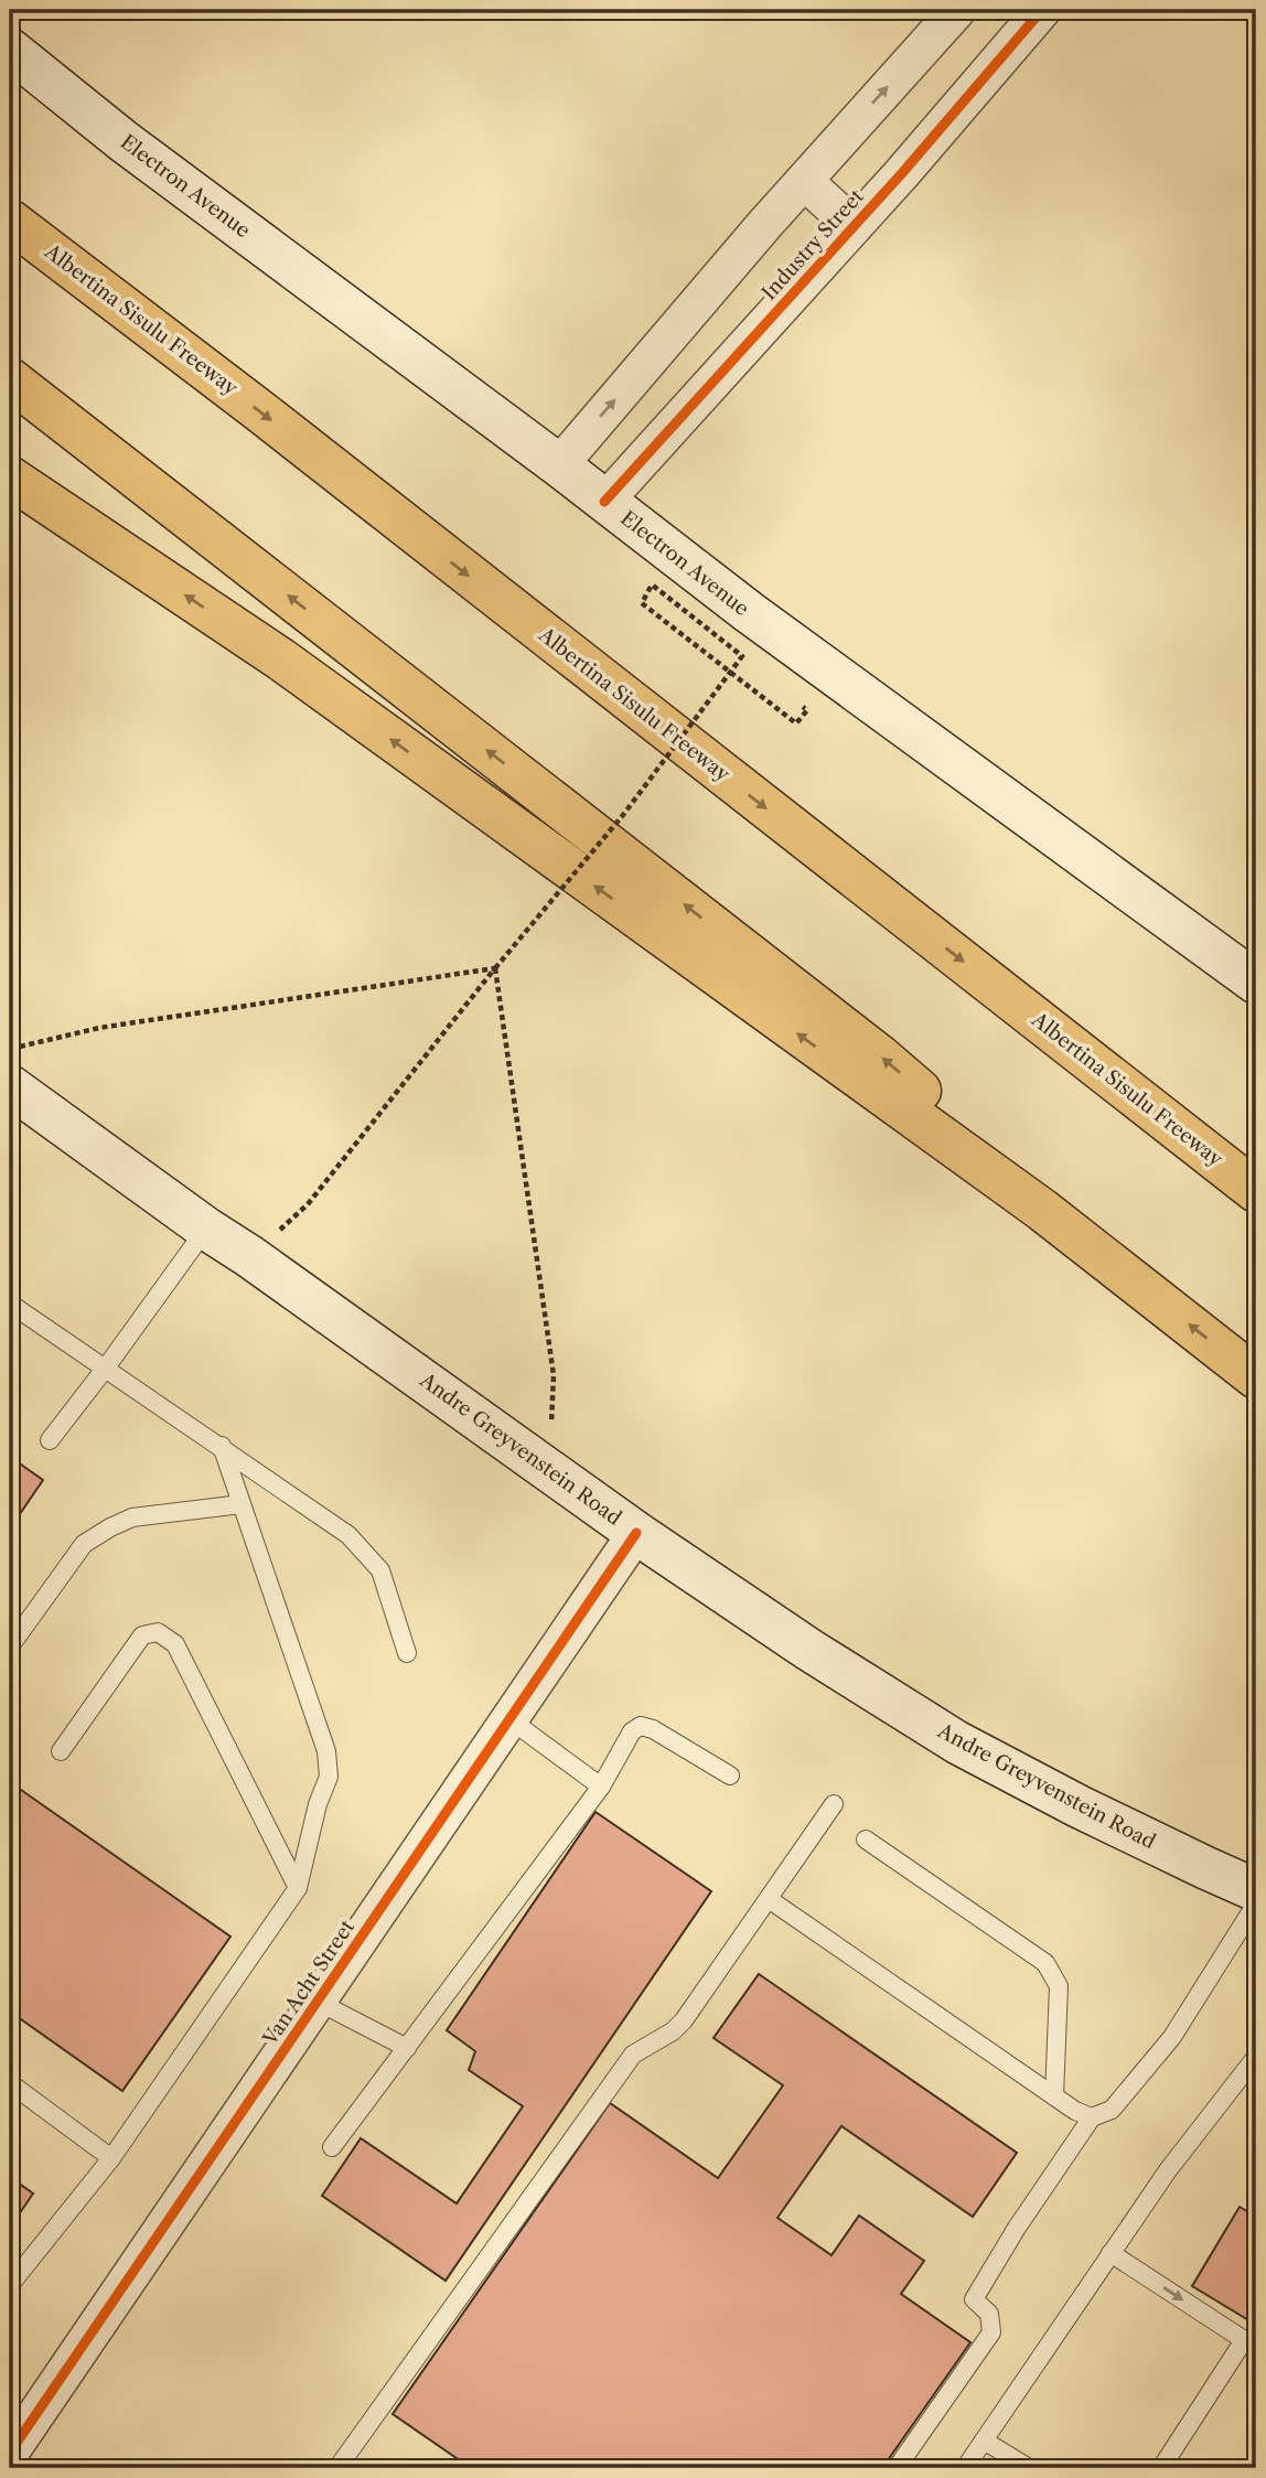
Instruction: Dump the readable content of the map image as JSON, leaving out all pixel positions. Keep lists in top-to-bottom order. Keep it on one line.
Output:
{"streets":{"highway":["Albertina Sisulu Freeway"],"main road":["Electron Avenue","Andre Greyvenstein Road"],"street":["Industry Street","Van Acht Street"]},"crossings":[["Electron Avenue","Industry Street"],["Andre Greyvenstein Road","Van Acht Street"]]}
